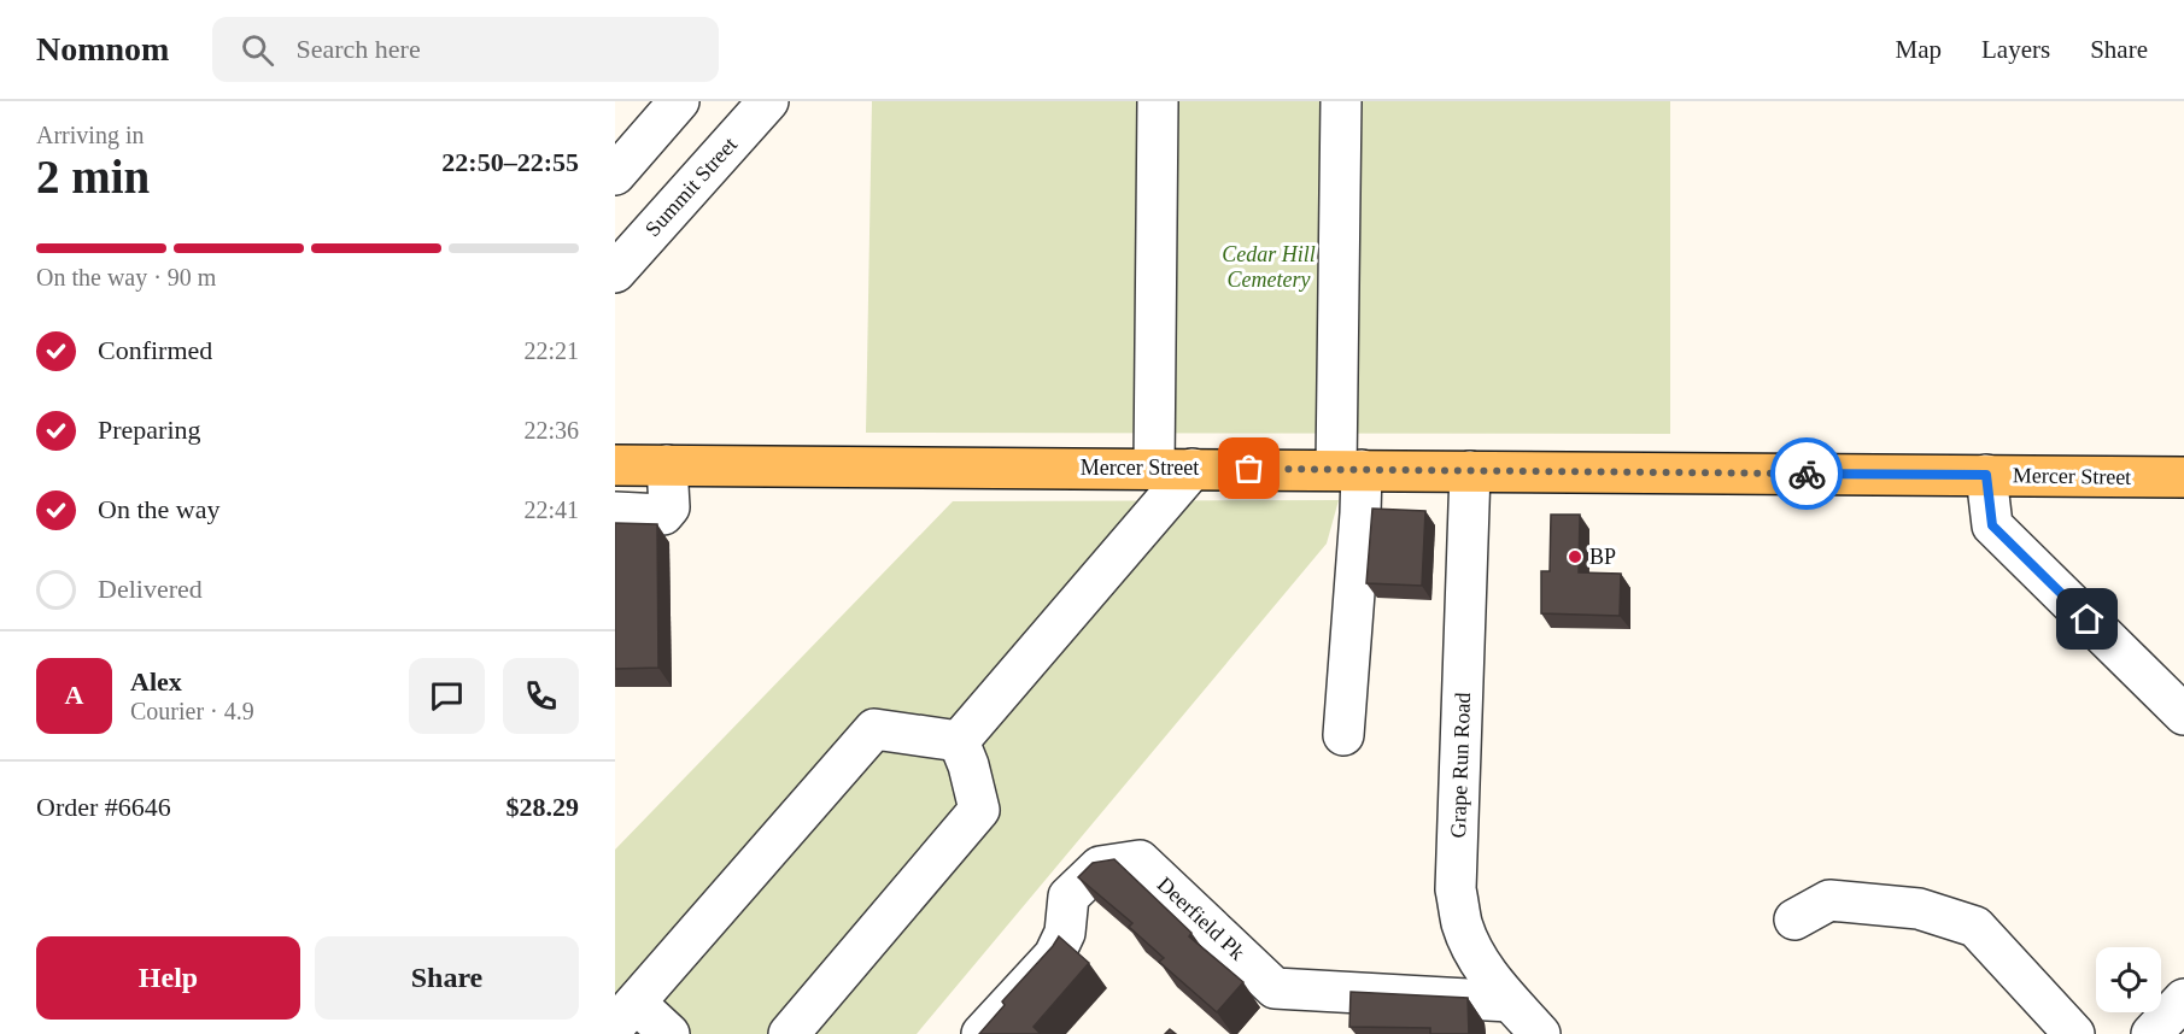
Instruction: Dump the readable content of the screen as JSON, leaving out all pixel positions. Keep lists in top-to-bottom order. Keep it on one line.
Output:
{"streets":{"main road":["Mercer Street"],"street":["Summit Street","Grape Run Road","Deerfield Pk"]},"crossings":[["Mercer Street","Grape Run Road"],["Grape Run Road","Deerfield Pk"]],"parks":["Cedar Hill Cemetery"],"places":["BP"],"page":{"header":"Nomnom","search":"Search here","nav":["Map","Layers","Share"],"heading":["2 min","Arriving in","22:50–22:55"],"panel":["Alex","Courier · 4.9","Order #6646","$28.29"],"bar":"On the way · 90 m","list":[["Confirmed","22:21"],["Preparing","22:36"],["On the way","22:41"],"Delivered"],"round":"A","buttons":["Help","Share"]}}
